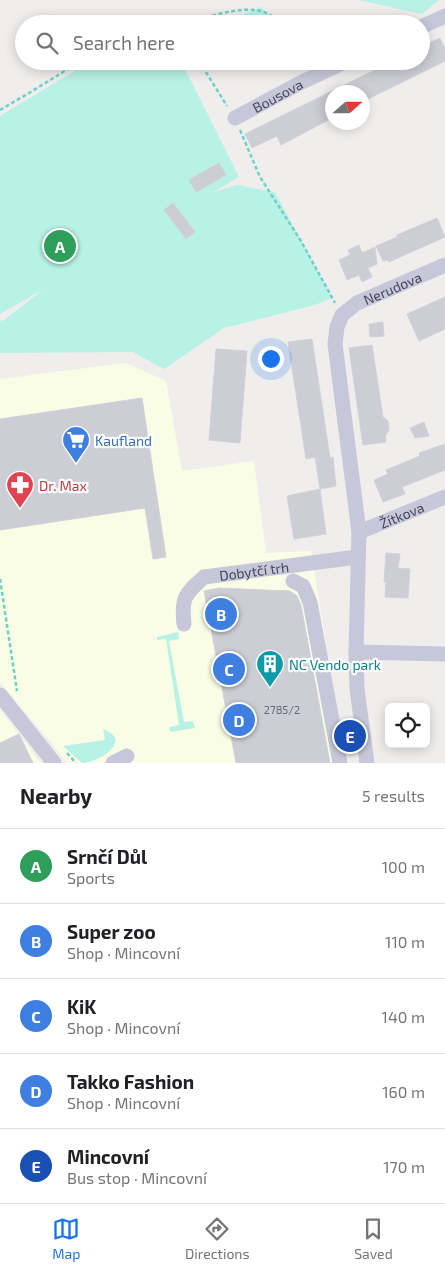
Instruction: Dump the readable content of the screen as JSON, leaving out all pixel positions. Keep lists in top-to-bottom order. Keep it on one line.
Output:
{"streets":{"street":["Bousova","Nerudova","Žítkova","Dobytčí trh"]},"places":{"supermarket":["Kaufland"],"pharmacy":["Dr. Max"],"building":["NC Vendo park"]},"house_numbers":["2785/2"],"north":"right","page":{"search":"Search here","pins":["A","B","C","D","E"],"heading":["Nearby","5 results"],"list":[{"mark":"A","name":"Srnčí Důl","note":"Sports","value":"100 m"},{"mark":"B","name":"Super zoo","note":"Shop · Mincovní","value":"110 m"},{"mark":"C","name":"KiK","note":"Shop · Mincovní","value":"140 m"},{"mark":"D","name":"Takko Fashion","note":"Shop · Mincovní","value":"160 m"},{"mark":"E","name":"Mincovní","note":"Bus stop · Mincovní","value":"170 m"}],"nav":["Map","Directions","Saved"]}}
